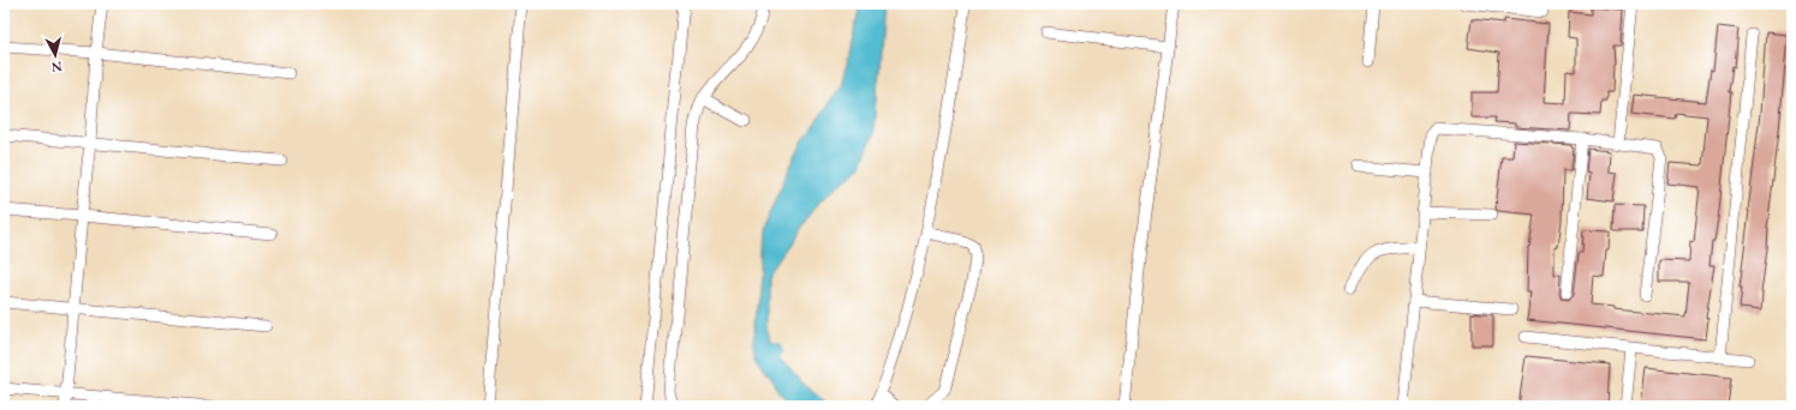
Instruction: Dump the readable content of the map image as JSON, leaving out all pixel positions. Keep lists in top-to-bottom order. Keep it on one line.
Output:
{"north":"bottom"}
